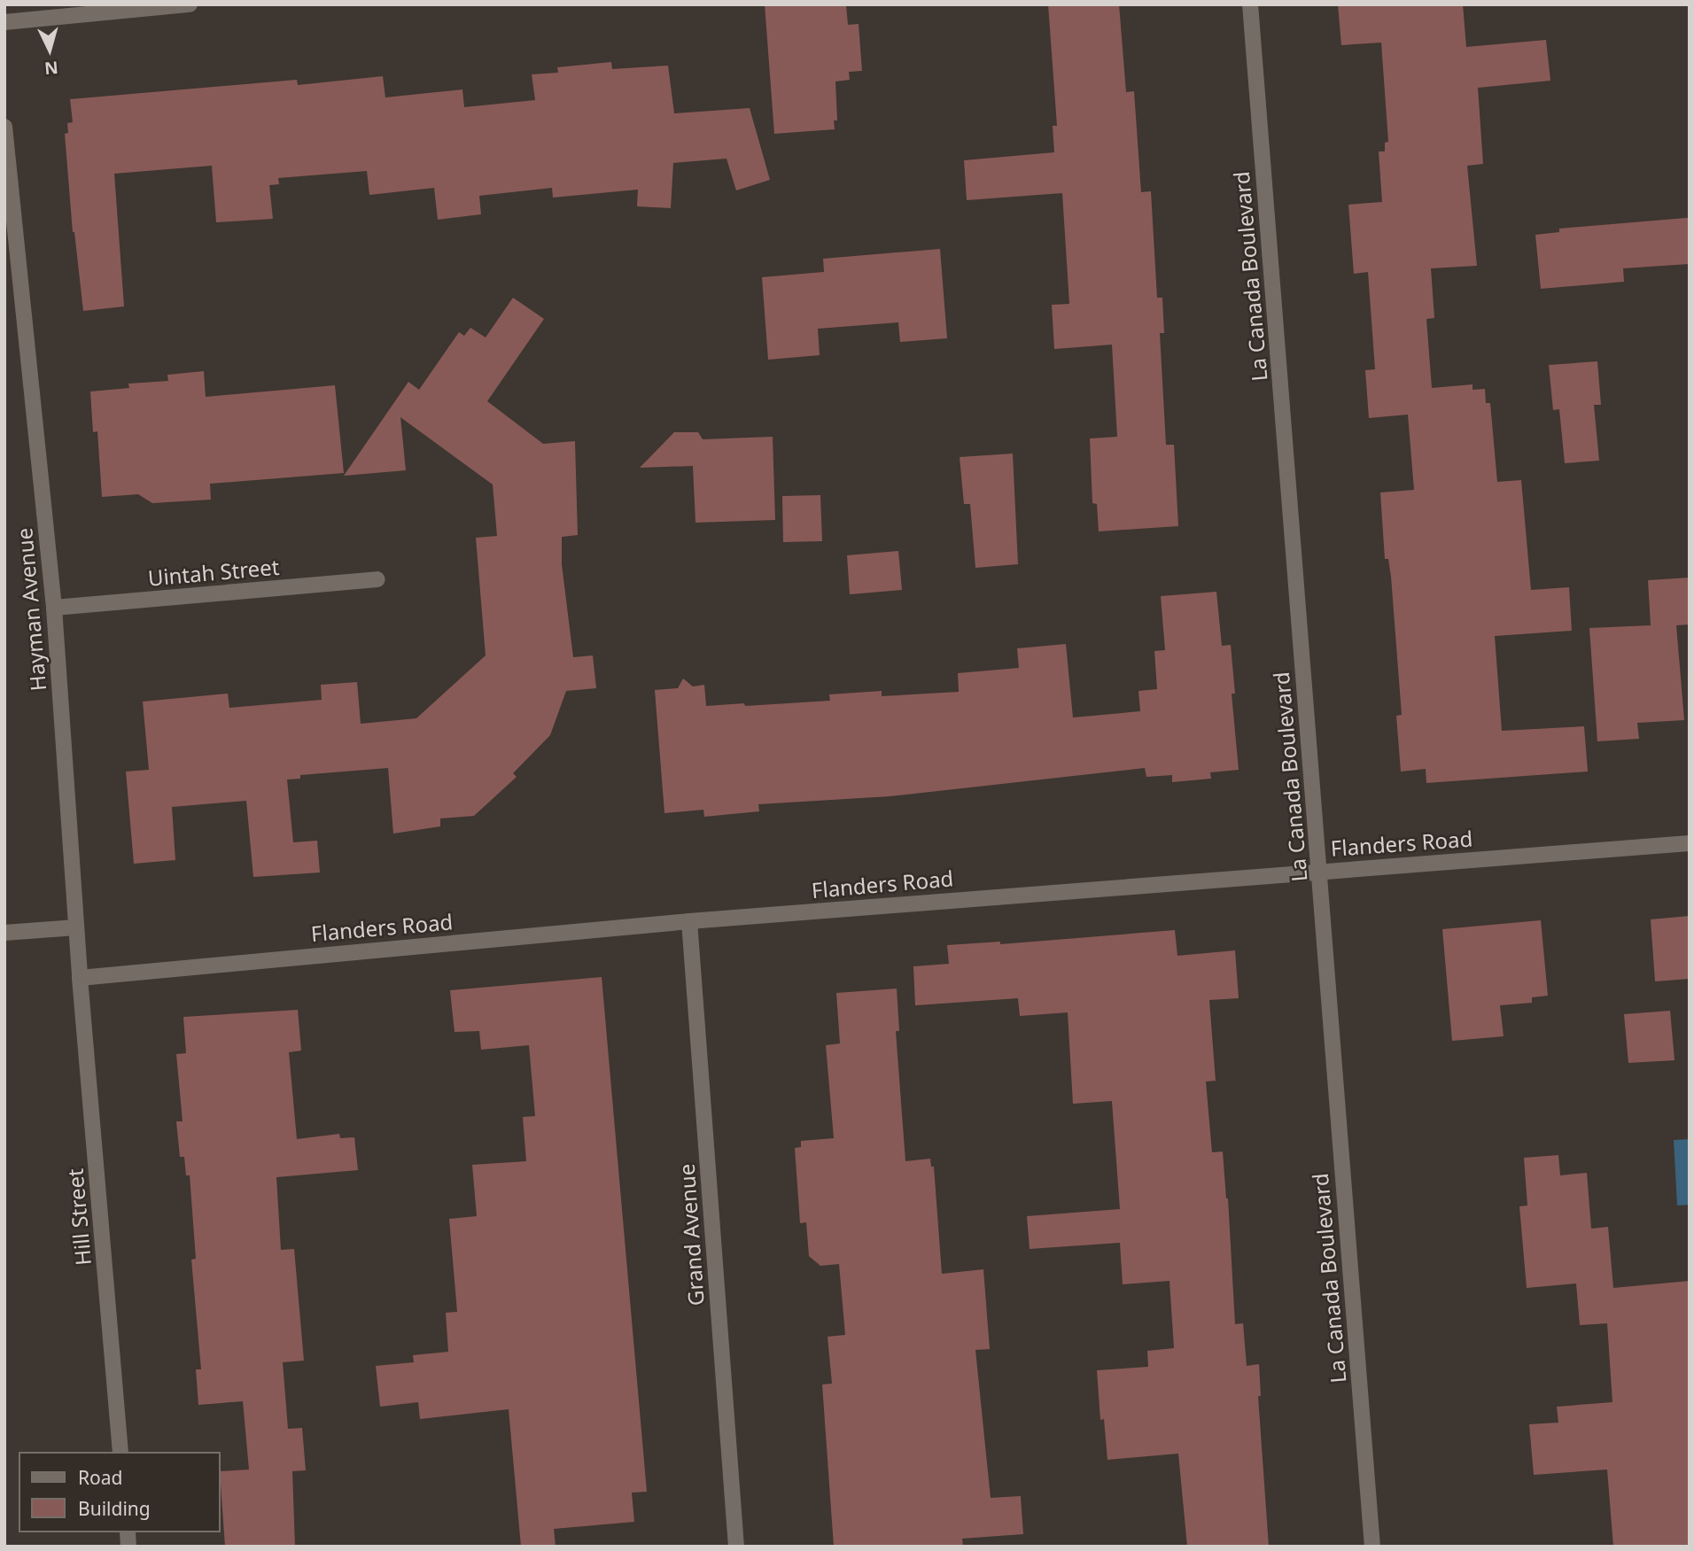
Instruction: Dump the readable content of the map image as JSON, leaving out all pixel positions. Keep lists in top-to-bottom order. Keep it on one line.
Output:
{"streets":{"street":["La Canada Boulevard","Uintah Street","Hayman Avenue","Flanders Road","Hill Street","Grand Avenue"]},"crossings":[["La Canada Boulevard","Flanders Road"],["Uintah Street","Hayman Avenue"],["Hayman Avenue","Flanders Road"],["Hayman Avenue","Hill Street"],["Flanders Road","Hill Street"],["Flanders Road","Grand Avenue"]],"legend":["Road","Building"],"north":"bottom"}
